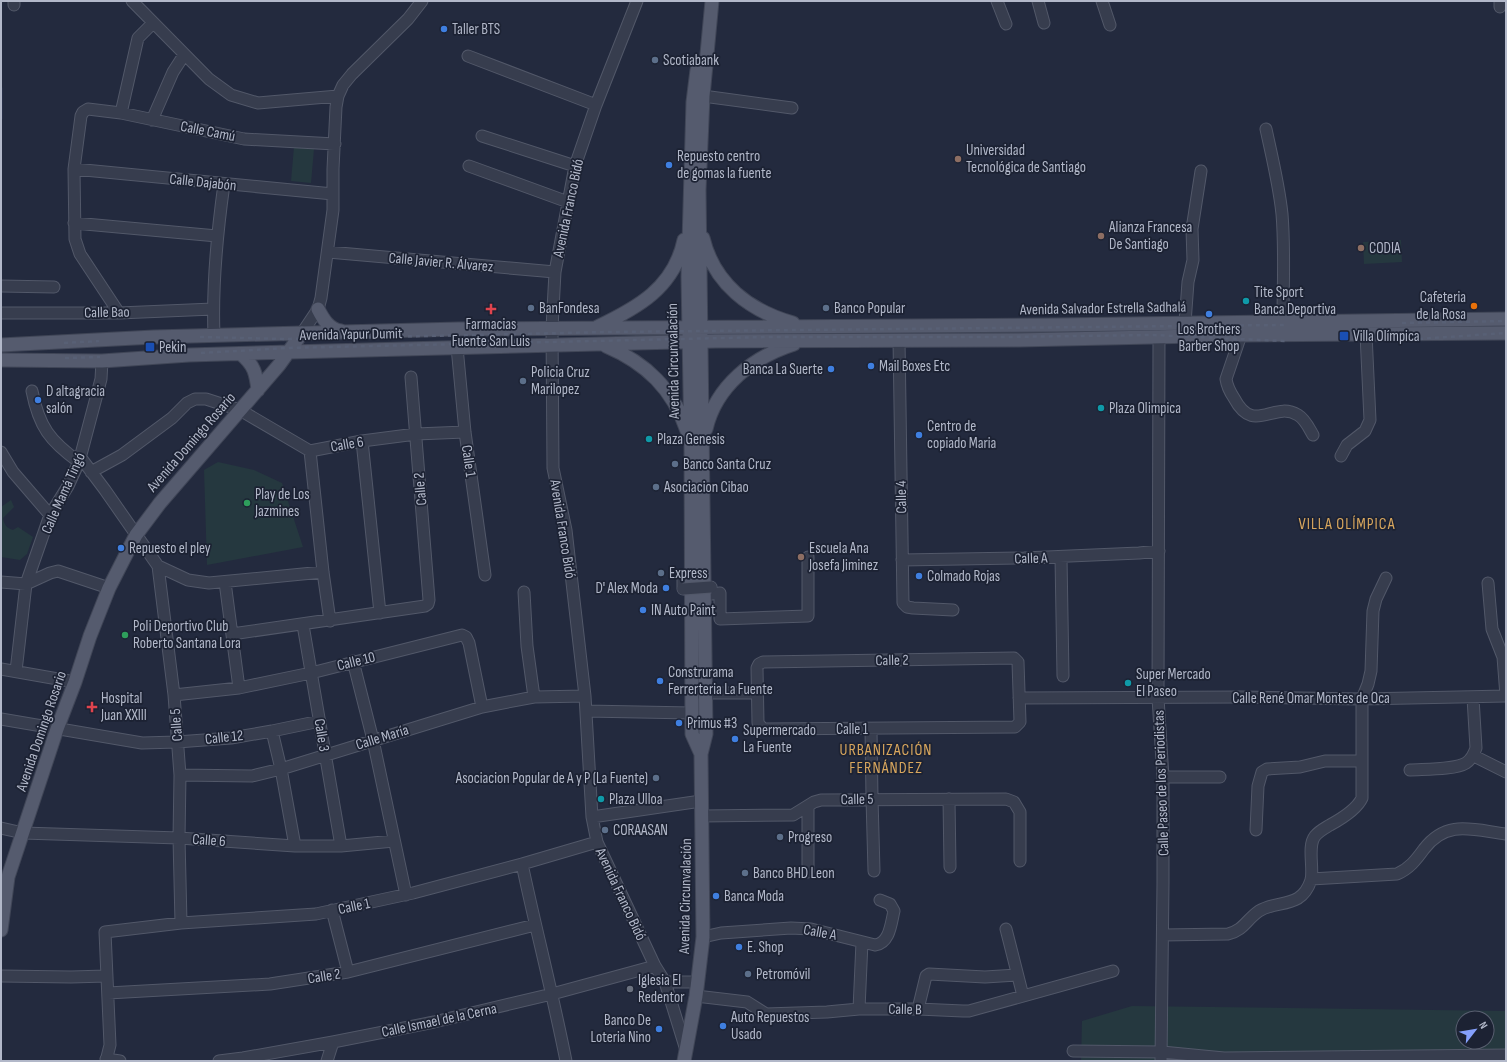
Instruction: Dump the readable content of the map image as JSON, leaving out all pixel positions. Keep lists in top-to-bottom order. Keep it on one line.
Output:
{"streets":{"main road":["Avenida Salvador Estrella Sadhalá","Avenida Yapur Dumit","Avenida Circunvalación","Avenida Domingo Rosario"],"street":["Calle Camú","Calle Dajabón","Avenida Franco Bidó","Calle Javier R. Álvarez","Calle Bao","Calle 6","Calle 1","Calle 2","Calle Mamá Tingó","Calle 4","Calle A","Calle 10","Calle René Omar Montes de Oca","Calle 5","Calle 3","Calle 12","Calle María","Calle Paseo de los Periodistas","Calle B","Calle Ismael de la Cerna"]},"crossings":[["Calle Camú","Calle Dajabón"],["Calle Camú","Avenida Domingo Rosario"],["Calle Dajabón","Avenida Domingo Rosario"],["Avenida Franco Bidó","Calle Javier R. Álvarez"],["Avenida Franco Bidó","Avenida Yapur Dumit"],["Avenida Franco Bidó","Avenida Circunvalación"],["Avenida Franco Bidó","Calle 1"],["Avenida Franco Bidó","Calle María"],["Avenida Franco Bidó","Calle Ismael de la Cerna"],["Calle Javier R. Álvarez","Avenida Domingo Rosario"],["Avenida Salvador Estrella Sadhalá","Avenida Yapur Dumit"],["Avenida Salvador Estrella Sadhalá","Avenida Circunvalación"],["Avenida Salvador Estrella Sadhalá","Calle 4"],["Avenida Salvador Estrella Sadhalá","Calle Paseo de los Periodistas"],["Avenida Yapur Dumit","Avenida Circunvalación"],["Avenida Yapur Dumit","Avenida Domingo Rosario"],["Avenida Yapur Dumit","Calle 1"],["Avenida Yapur Dumit","Calle Mamá Tingó"],["Avenida Circunvalación","Calle A"],["Avenida Circunvalación","Calle 5"],["Avenida Circunvalación","Calle B"],["Avenida Domingo Rosario","Calle 6"],["Avenida Domingo Rosario","Calle 5"],["Avenida Domingo Rosario","Calle 12"],["Calle 6","Calle 1"],["Calle 6","Calle 2"],["Calle 6","Calle 5"],["Calle 6","Calle 3"],["Calle 1","Calle 2"],["Calle 1","Calle René Omar Montes de Oca"],["Calle 1","Calle 5"],["Calle 2","Calle René Omar Montes de Oca"],["Calle Mamá Tingó","Calle 5"],["Calle 4","Calle A"],["Calle A","Calle Paseo de los Periodistas"],["Calle 10","Calle 5"],["Calle 10","Calle 3"],["Calle 10","Calle María"],["Calle René Omar Montes de Oca","Calle Paseo de los Periodistas"],["Calle 5","Calle 12"],["Calle 5","Calle María"],["Calle 3","Calle 12"],["Calle 3","Calle María"]],"districts":["VILLA OLÍMPICA","URBANIZACIÓN FERNÁNDEZ"],"places":{"other":["Taller BTS","Scotiabank","Universidad Tecnológica de Santiago","Repuesto centro de gomas la fuente","Alianza Francesa De Santiago","CODIA","Tite Sport Banca Deportiva","Cafeteria de la Rosa","BanFondesa","Banco Popular","Los Brothers Barber Shop","Mail Boxes Etc","Banca La Suerte","Policia Cruz Marilopez","D altagracia salón","Plaza Olimpica","Centro de copiado Maria","Plaza Genesis","Banco Santa Cruz","Asociacion Cibao","Play de Los Jazmines","Repuesto el pley","Escuela Ana Josefa Jiminez","Express","Colmado Rojas","D' Alex Moda","IN Auto Paint","Poli Deportivo Club Roberto Santana Lora","Construrama Ferrerteria La Fuente","Super Mercado El Paseo","Primus #3","Supermercado La Fuente","Asociacion Popular de A y P (La Fuente)","Plaza Ulloa","CORAASAN","Progreso","Banco BHD Leon","Banca Moda","E. Shop","Petromóvil","Iglesia El Redentor","Auto Repuestos Usado","Banco De Loteria Nino"],"health":["Farmacias Fuente San Luis","Hospital Juan XXIII"],"transit":["Villa Olímpica","Pekin"]},"north":"top right"}
